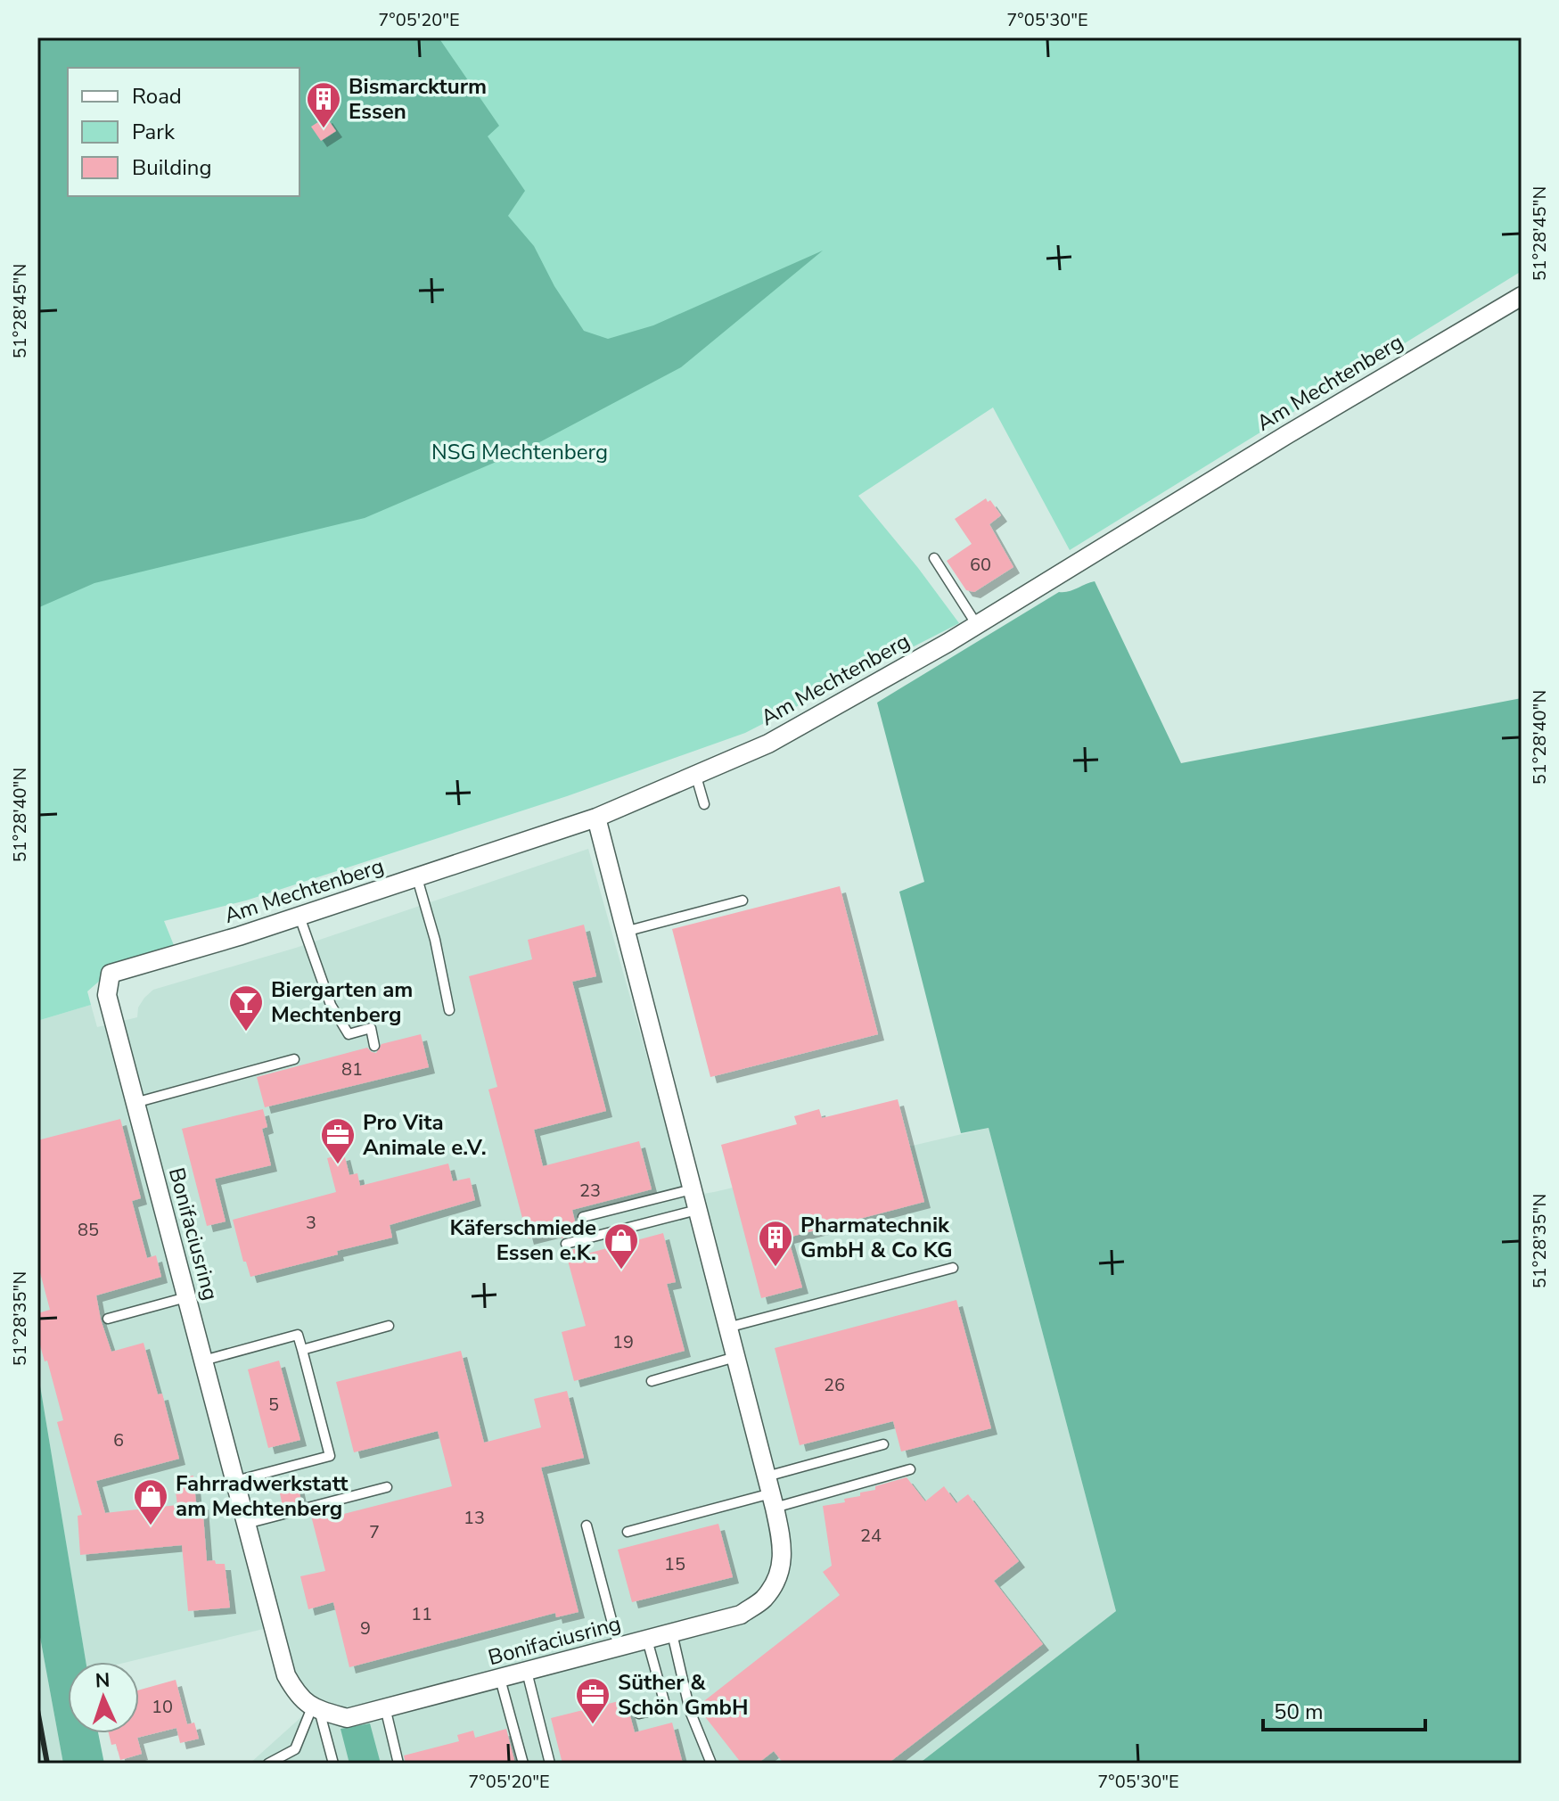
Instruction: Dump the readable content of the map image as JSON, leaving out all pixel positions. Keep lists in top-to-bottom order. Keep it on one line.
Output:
{"streets":{"street":["Am Mechtenberg","Bonifaciusring"]},"crossings":[["Am Mechtenberg","Bonifaciusring"]],"parks":["NSG Mechtenberg"],"places":{"building":["Bismarckturm Essen","Pharmatechnik GmbH & Co KG"],"bar":["Biergarten am Mechtenberg"],"office":["Pro Vita Animale e.V.","Süther & Schön GmbH"],"shop":["Käferschmiede Essen e.K.","Fahrradwerkstatt am Mechtenberg"]},"house_numbers":["60","81","23","3","85","19","26","5","6","13","7","24","15","11","9","10"],"legend":["Road","Park","Building"],"scale_bar":"50 m","north":"top","coordinates":["7°05'20\"E","7°05'30\"E","51°28'45\"N","51°28'40\"N","51°28'35\"N"]}
